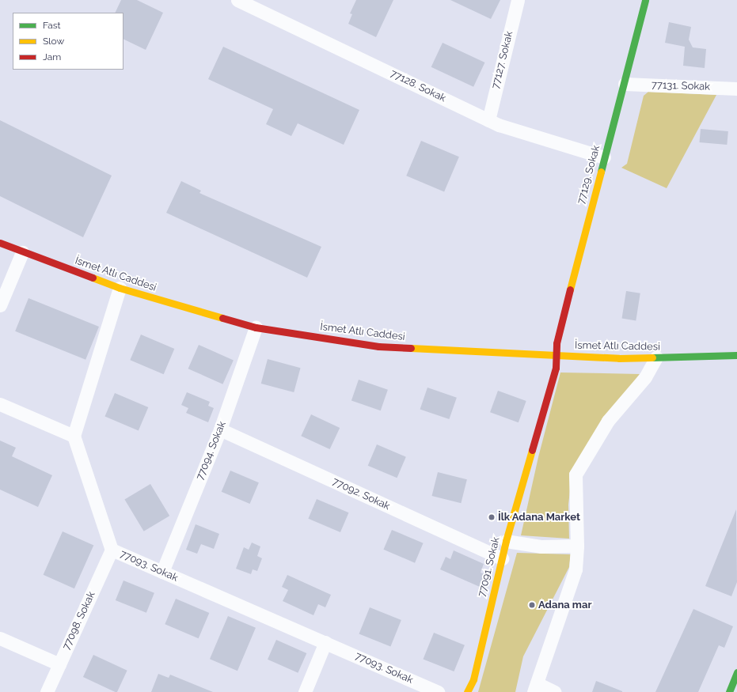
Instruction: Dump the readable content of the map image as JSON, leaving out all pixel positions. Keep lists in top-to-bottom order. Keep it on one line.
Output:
{"streets":{"main road":["77129. Sokak","İsmet Atlı Caddesi","77091. Sokak"],"street":["77127. Sokak","77128. Sokak","77131. Sokak","77094. Sokak","77092. Sokak","77093. Sokak","77098. Sokak"]},"crossings":[["77127. Sokak","77128. Sokak"],["77128. Sokak","77129. Sokak"],["77131. Sokak","77129. Sokak"],["77129. Sokak","İsmet Atlı Caddesi"],["77129. Sokak","77091. Sokak"],["İsmet Atlı Caddesi","77094. Sokak"],["İsmet Atlı Caddesi","77091. Sokak"],["77094. Sokak","77092. Sokak"],["77094. Sokak","77093. Sokak"],["77092. Sokak","77091. Sokak"],["77093. Sokak","77098. Sokak"]],"places":["İlk Adana Market","Adana mar"],"legend":["Fast","Slow","Jam"]}
